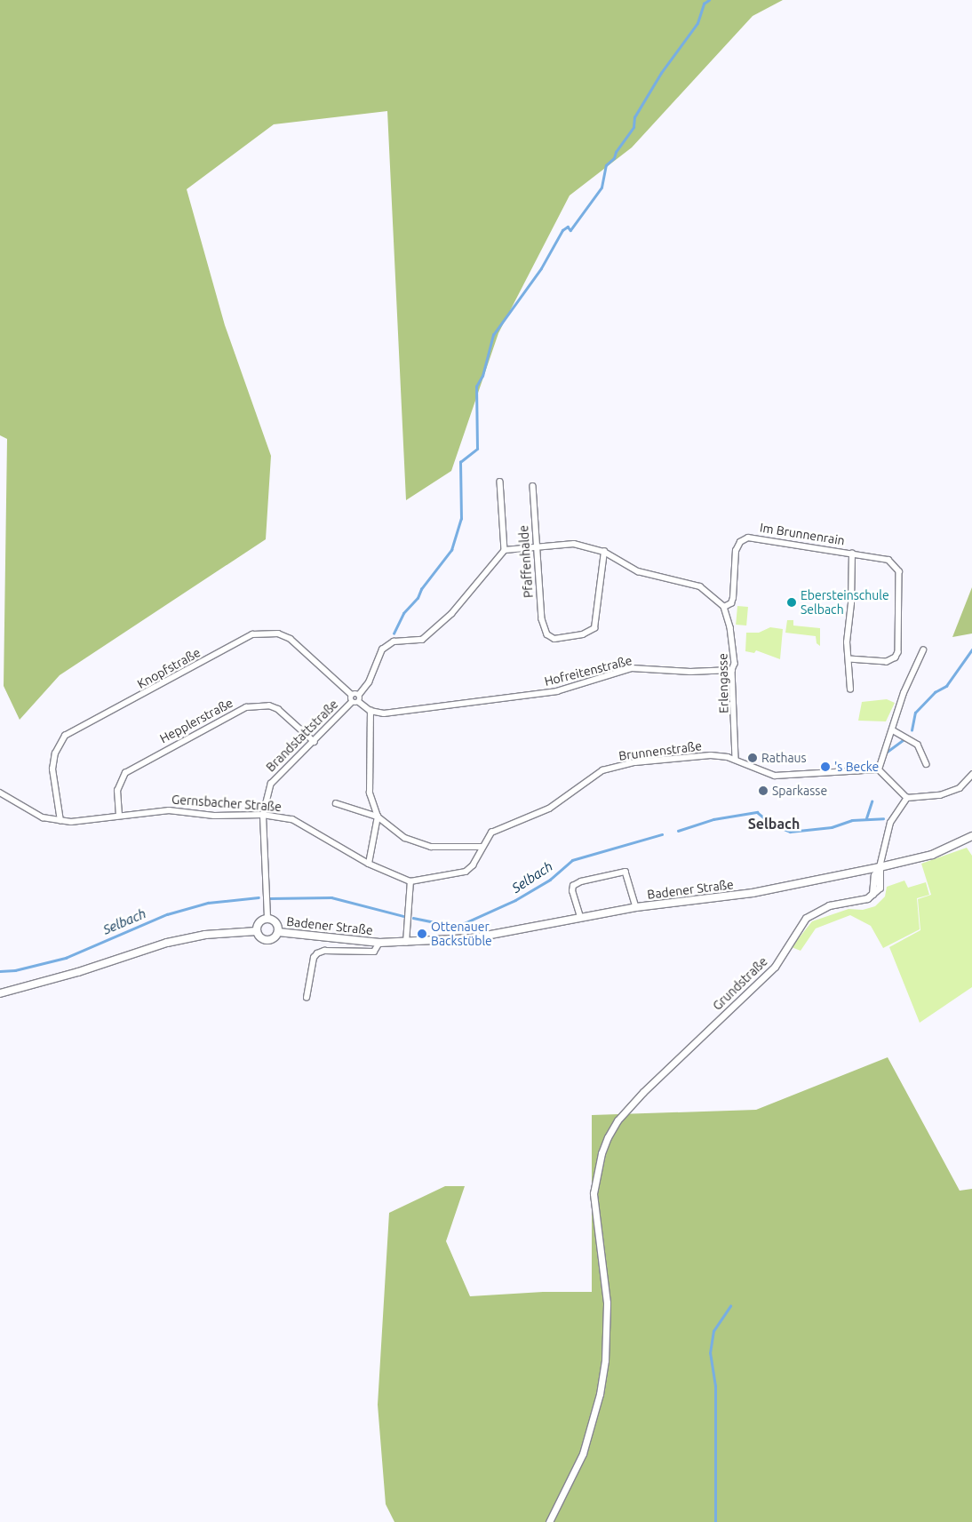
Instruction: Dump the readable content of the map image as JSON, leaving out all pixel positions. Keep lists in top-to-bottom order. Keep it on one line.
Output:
{"streets":{"main road":["Badener Straße"],"street":["Im Brunnenrain","Pfaffenhalde","Knopfstraße","Hofreitenstraße","Erlengasse","Hepplerstraße","Brandstattstraße","Brunnenstraße","Gernsbacher Straße","Grundstraße"]},"crossings":[["Im Brunnenrain","Erlengasse"],["Knopfstraße","Gernsbacher Straße"],["Hofreitenstraße","Erlengasse"],["Erlengasse","Brunnenstraße"],["Hepplerstraße","Brandstattstraße"],["Hepplerstraße","Gernsbacher Straße"],["Brandstattstraße","Gernsbacher Straße"],["Brandstattstraße","Badener Straße"],["Badener Straße","Grundstraße"]],"districts":["Selbach"],"water":["Selbach"],"places":["Ebersteinschule Selbach","Rathaus","'s Becke","Sparkasse","Ottenauer Backstüble"]}
